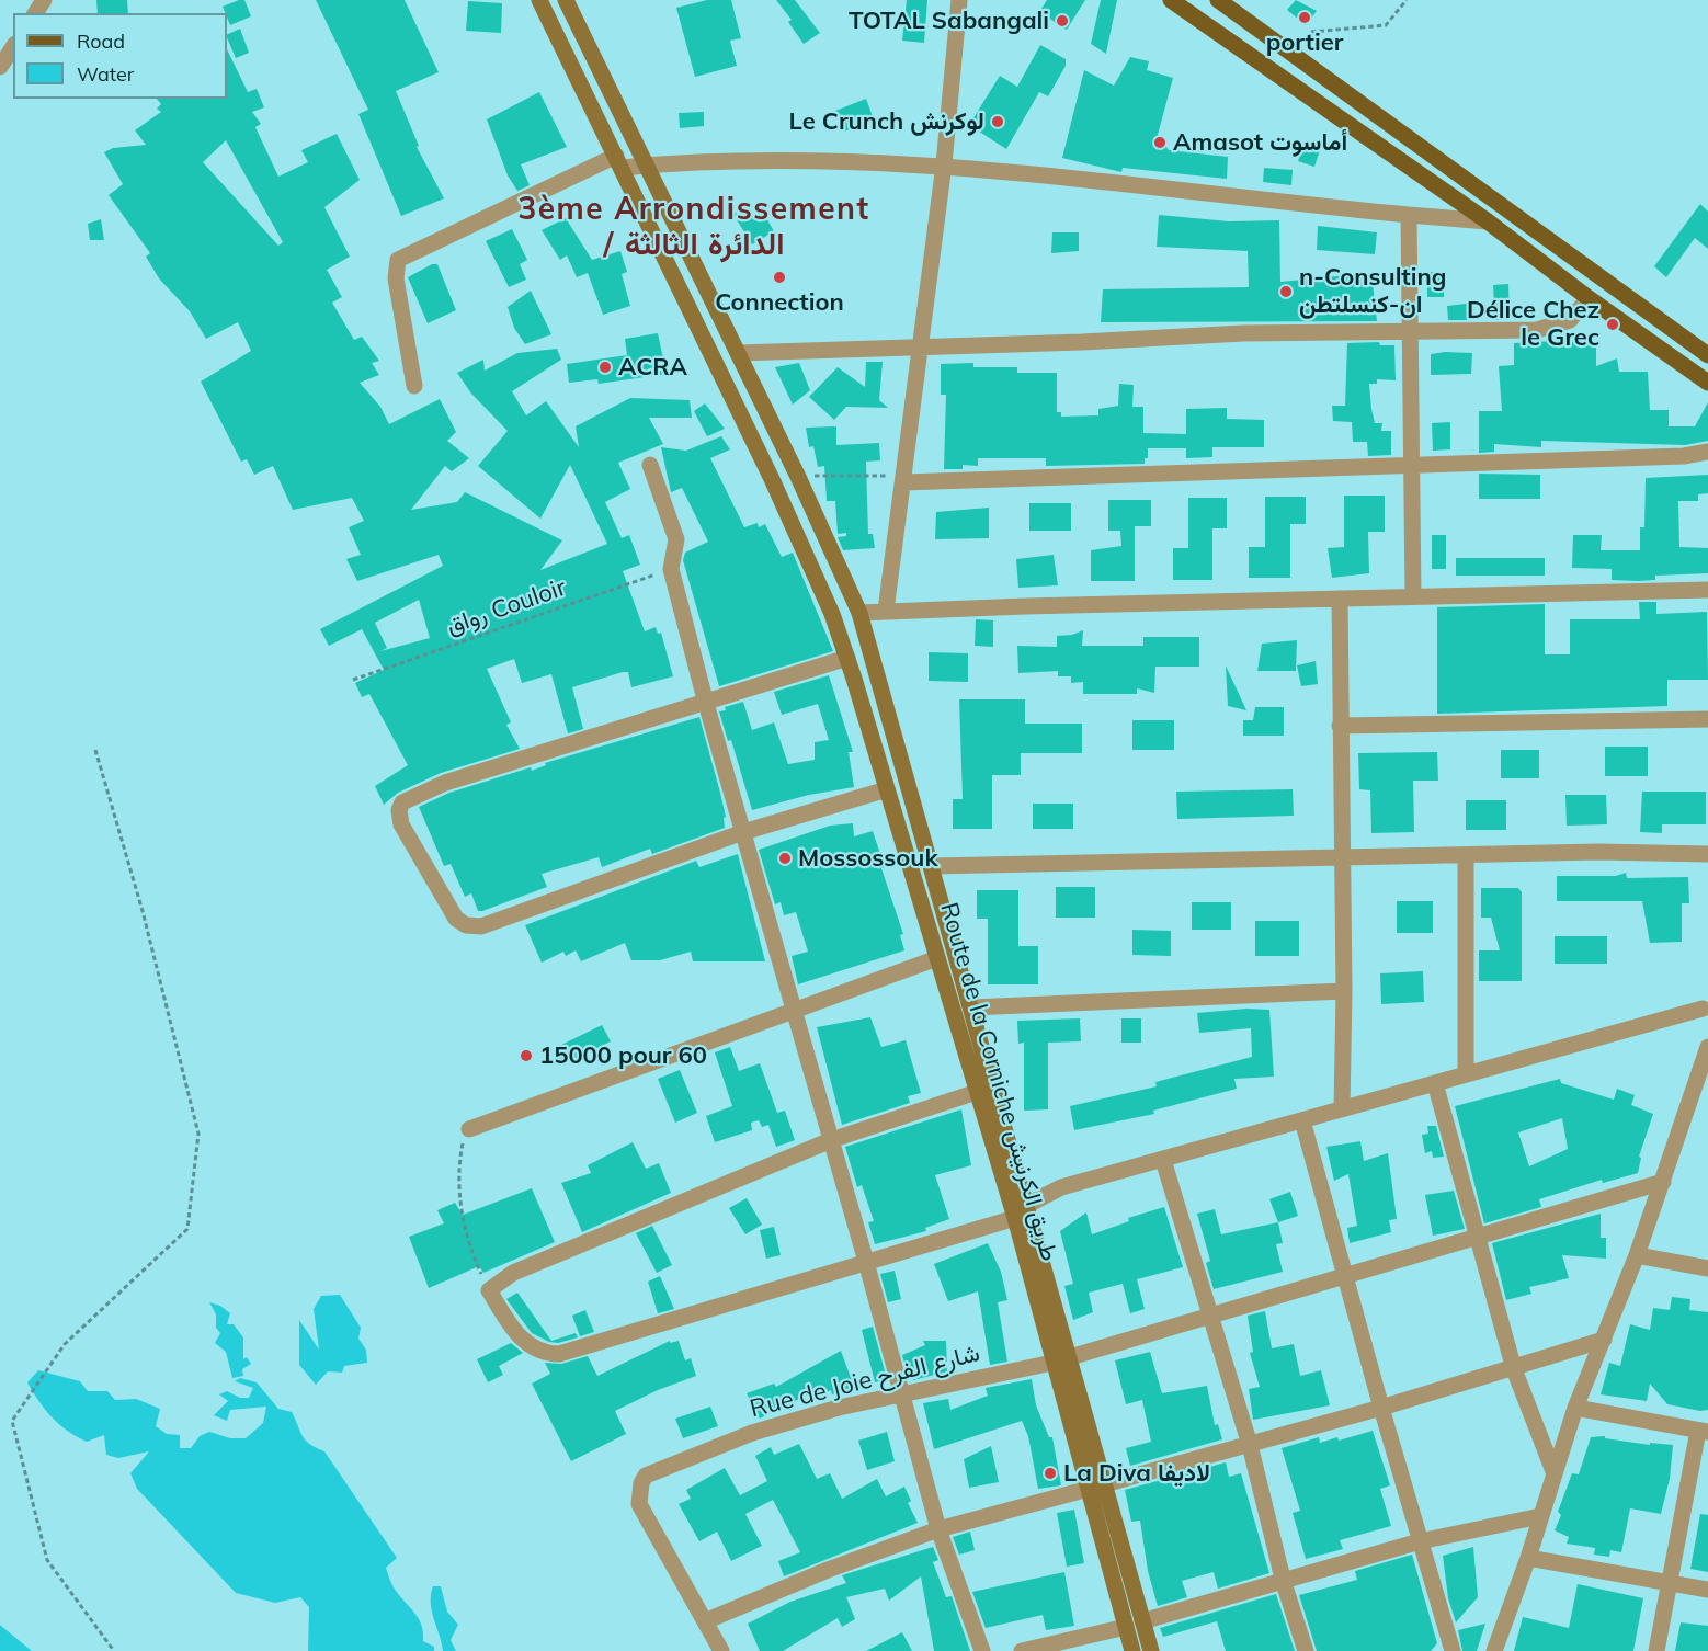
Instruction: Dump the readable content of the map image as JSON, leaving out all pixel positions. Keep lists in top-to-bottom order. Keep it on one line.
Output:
{"streets":{"street":["Route de la Corniche طريق الكرنيش","Rue de Joie شارع الفرح"],"path":["رواق Couloir"]},"crossings":[["Route de la Corniche طريق الكرنيش","Rue de Joie شارع الفرح"]],"districts":["3ème Arrondissement / الدائرة الثالثة"],"places":["portier","TOTAL Sabangali","Le Crunch لوكرنش","Amasot أماسوت","Connection","n-Consulting ان-كنسلتطن","Délice Chez le Grec","ACRA","Mossossouk","15000 pour 60","La Diva لاديفا"],"legend":["Road","Water"]}
